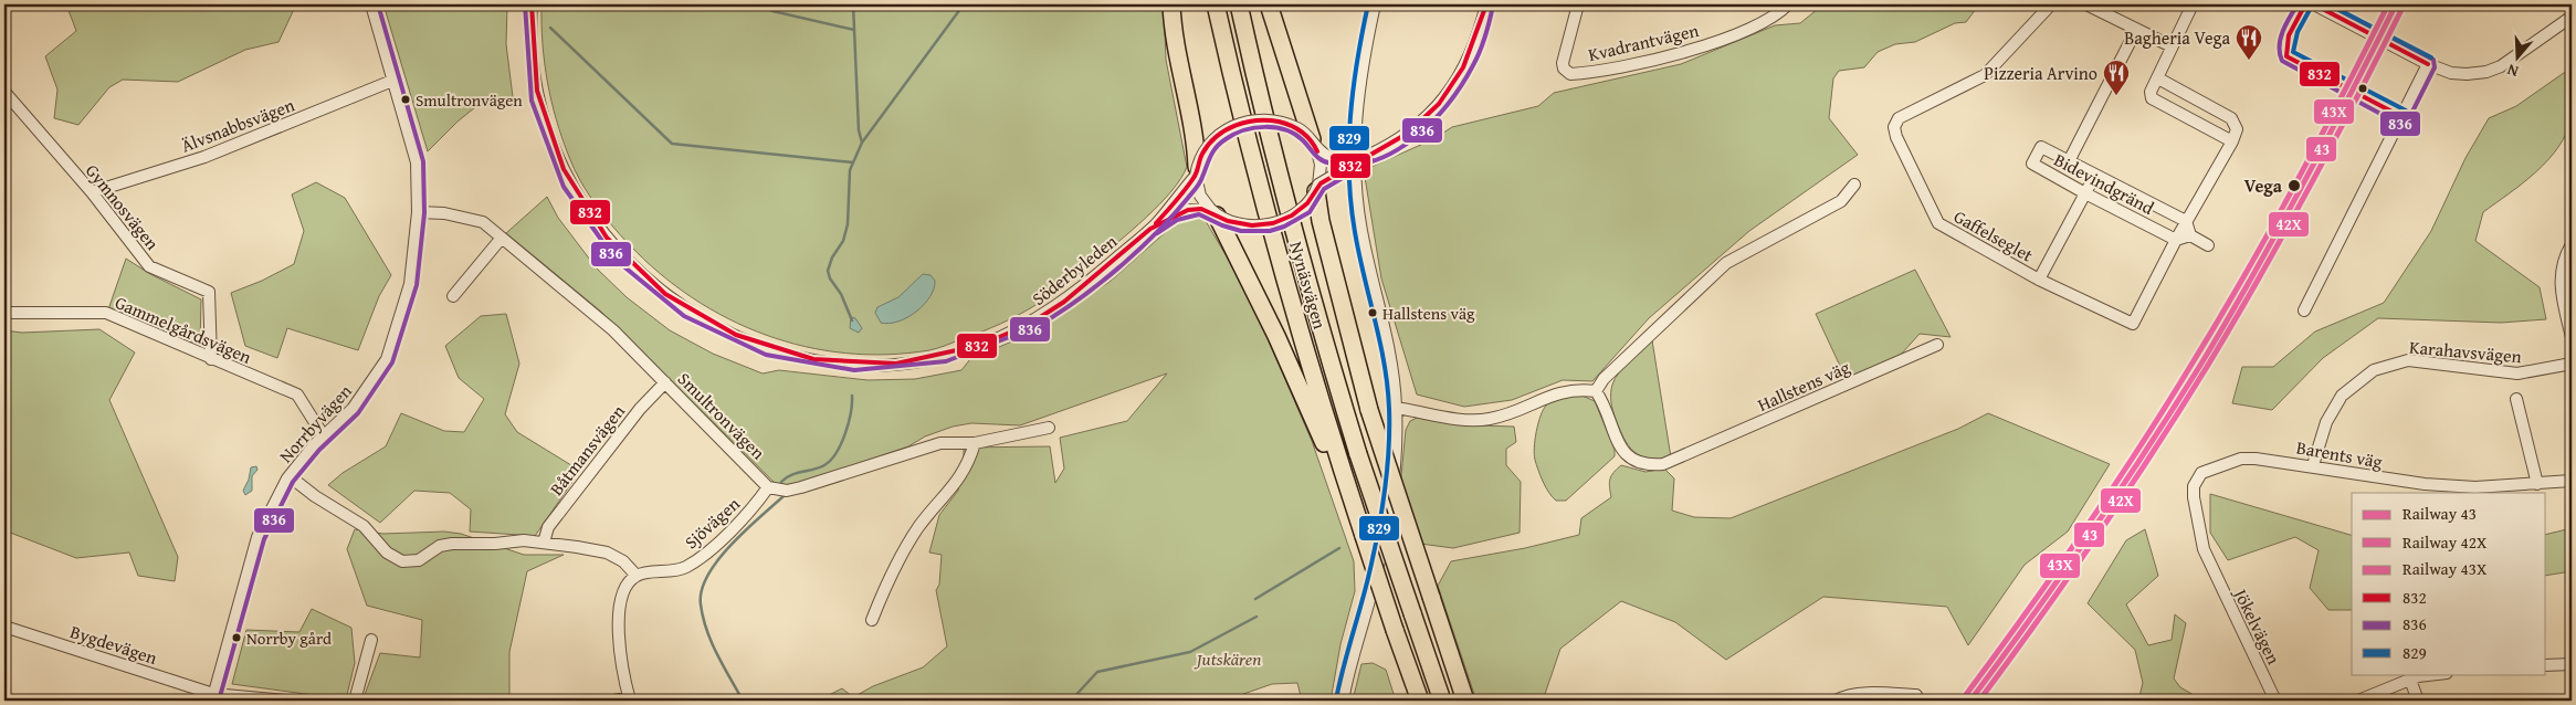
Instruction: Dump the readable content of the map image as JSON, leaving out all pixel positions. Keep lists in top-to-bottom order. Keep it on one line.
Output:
{"streets":{"highway":["Nynäsvägen"],"street":["Kvadrantvägen","Älvsnabbsvägen","Bidevindgränd","Gymnosvägen","Gaffelseglet","Söderbyleden","Gammelgårdsvägen","Karahavsvägen","Hallstens väg","Smultronvägen","Norrbyvägen","Båtmansvägen","Barents väg","Sjövägen","Jökelvägen","Bygdevägen"]},"crossings":[["Älvsnabbsvägen","Gymnosvägen"],["Älvsnabbsvägen","Norrbyvägen"],["Bidevindgränd","Gaffelseglet"],["Gymnosvägen","Gammelgårdsvägen"],["Gammelgårdsvägen","Norrbyvägen"],["Karahavsvägen","Barents väg"],["Smultronvägen","Norrbyvägen"],["Smultronvägen","Båtmansvägen"],["Smultronvägen","Sjövägen"],["Norrbyvägen","Bygdevägen"],["Barents väg","Jökelvägen"]],"parks":["Jutskären"],"places":{"restaurant":["Bagheria Vega","Pizzeria Arvino"],"other":["Smultronvägen","Vega","Hallstens väg","Norrby gård"]},"lines":["rail line 43","rail line 43X","transit line 832","transit line 836","transit line 829","rail line 42X"],"legend":["Railway 43","Railway 42X","Railway 43X","832","836","829"],"north":"bottom"}
